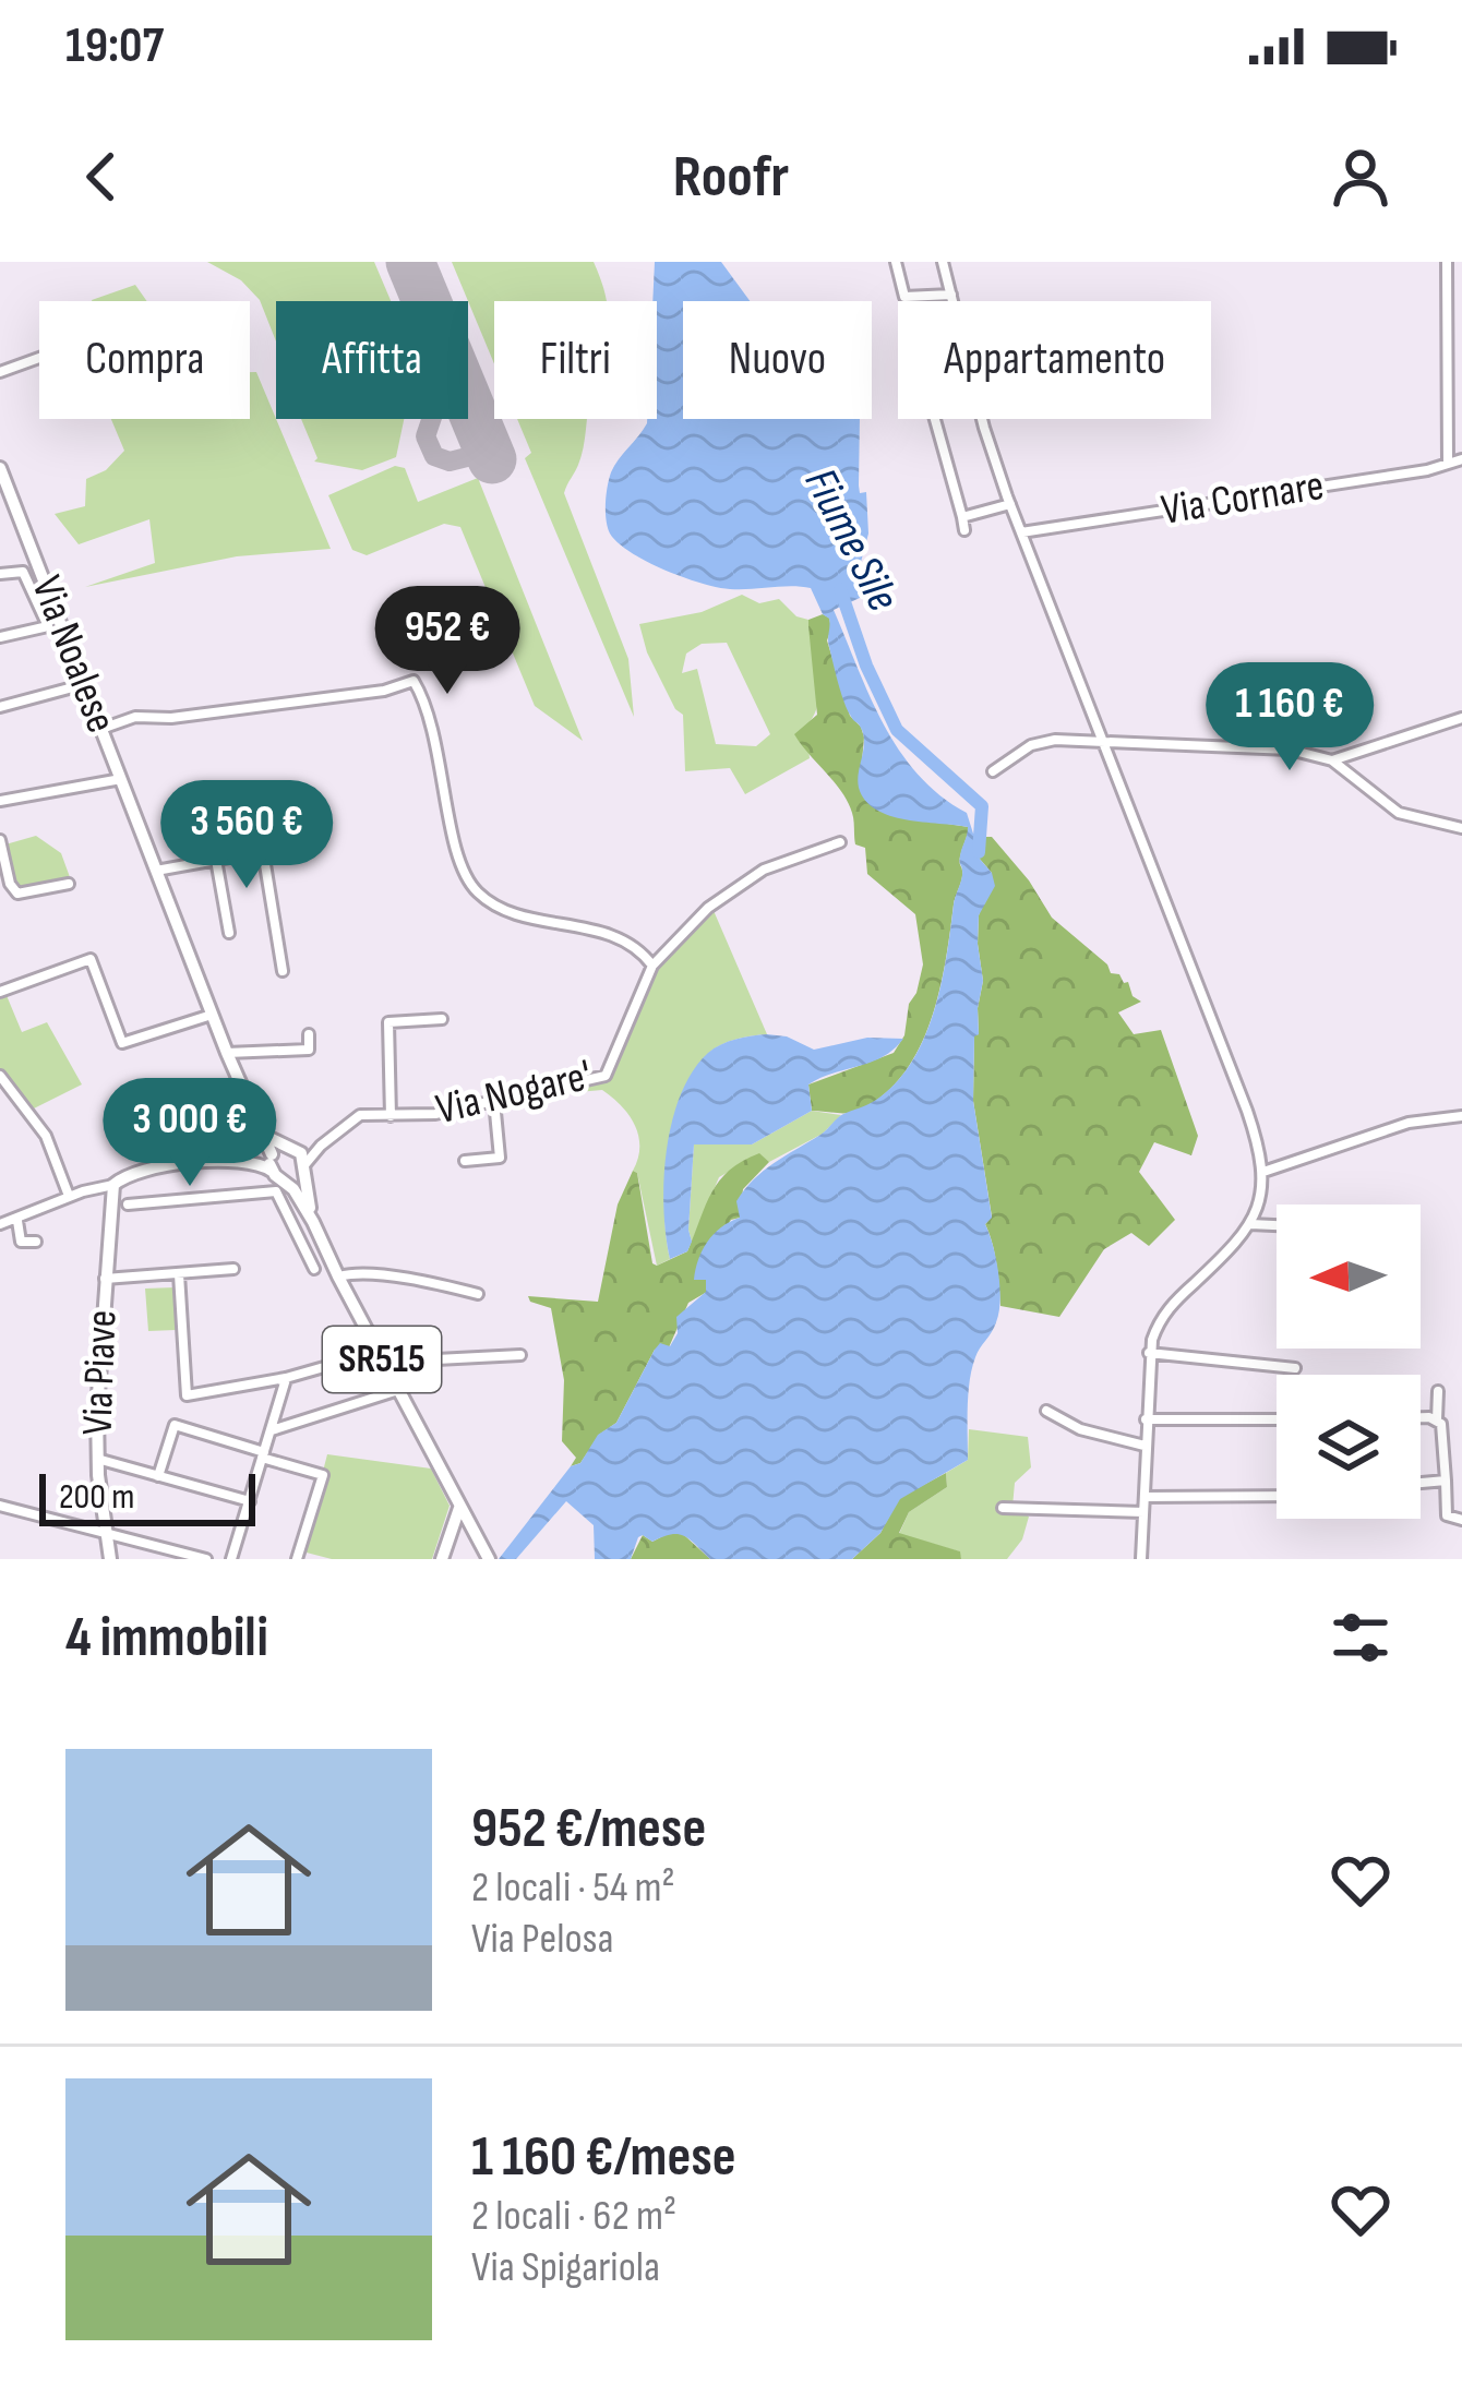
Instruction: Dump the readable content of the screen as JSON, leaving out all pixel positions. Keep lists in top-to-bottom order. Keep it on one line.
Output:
{"streets":{"main road":["Via Noalese","SR515","Via Piave"],"street":["Via Cornare","Via Nogare'"]},"water":["Fiume Sile"],"scale_bar":"200 m","north":"left","page":{"status":"19:07","header":"Roofr","chip":["Compra","Affitta","Filtri","Nuovo","Appartamento"],"price":["952 €","1 160 €","3 560 €","3 000 €"],"scale":"200 m","heading":"4 immobili","list":[{"name":"952 €/mese","note":"2 locali · 54 m² · Via Pelosa"},{"name":"1 160 €/mese","note":"2 locali · 62 m² · Via Spigariola"}]}}
